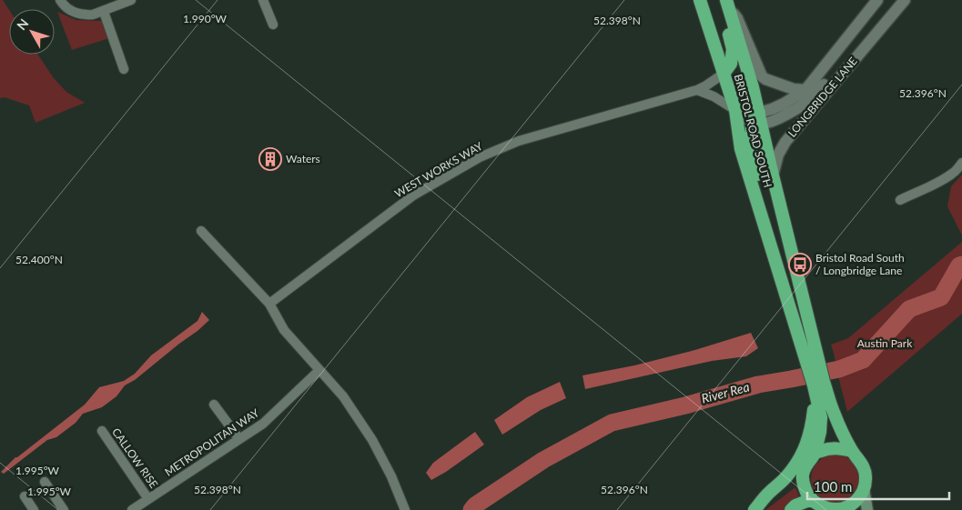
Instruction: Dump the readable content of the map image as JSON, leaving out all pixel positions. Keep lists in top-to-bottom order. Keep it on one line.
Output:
{"streets":{"highway":["BRISTOL ROAD SOUTH"],"street":["LONGBRIDGE LANE","WEST WORKS WAY","METROPOLITAN WAY","CALLOW RISE"]},"crossings":[["LONGBRIDGE LANE","BRISTOL ROAD SOUTH"],["BRISTOL ROAD SOUTH","WEST WORKS WAY"],["METROPOLITAN WAY","CALLOW RISE"]],"water":["River Rea"],"parks":["Austin Park"],"places":{"building":["Waters"],"bus stop":["Bristol Road South / Longbridge Lane"]},"scale_bar":"100 m","north":"top left","coordinates":["1.990°W","52.398°N","52.396°N","52.400°N","1.995°W"]}
